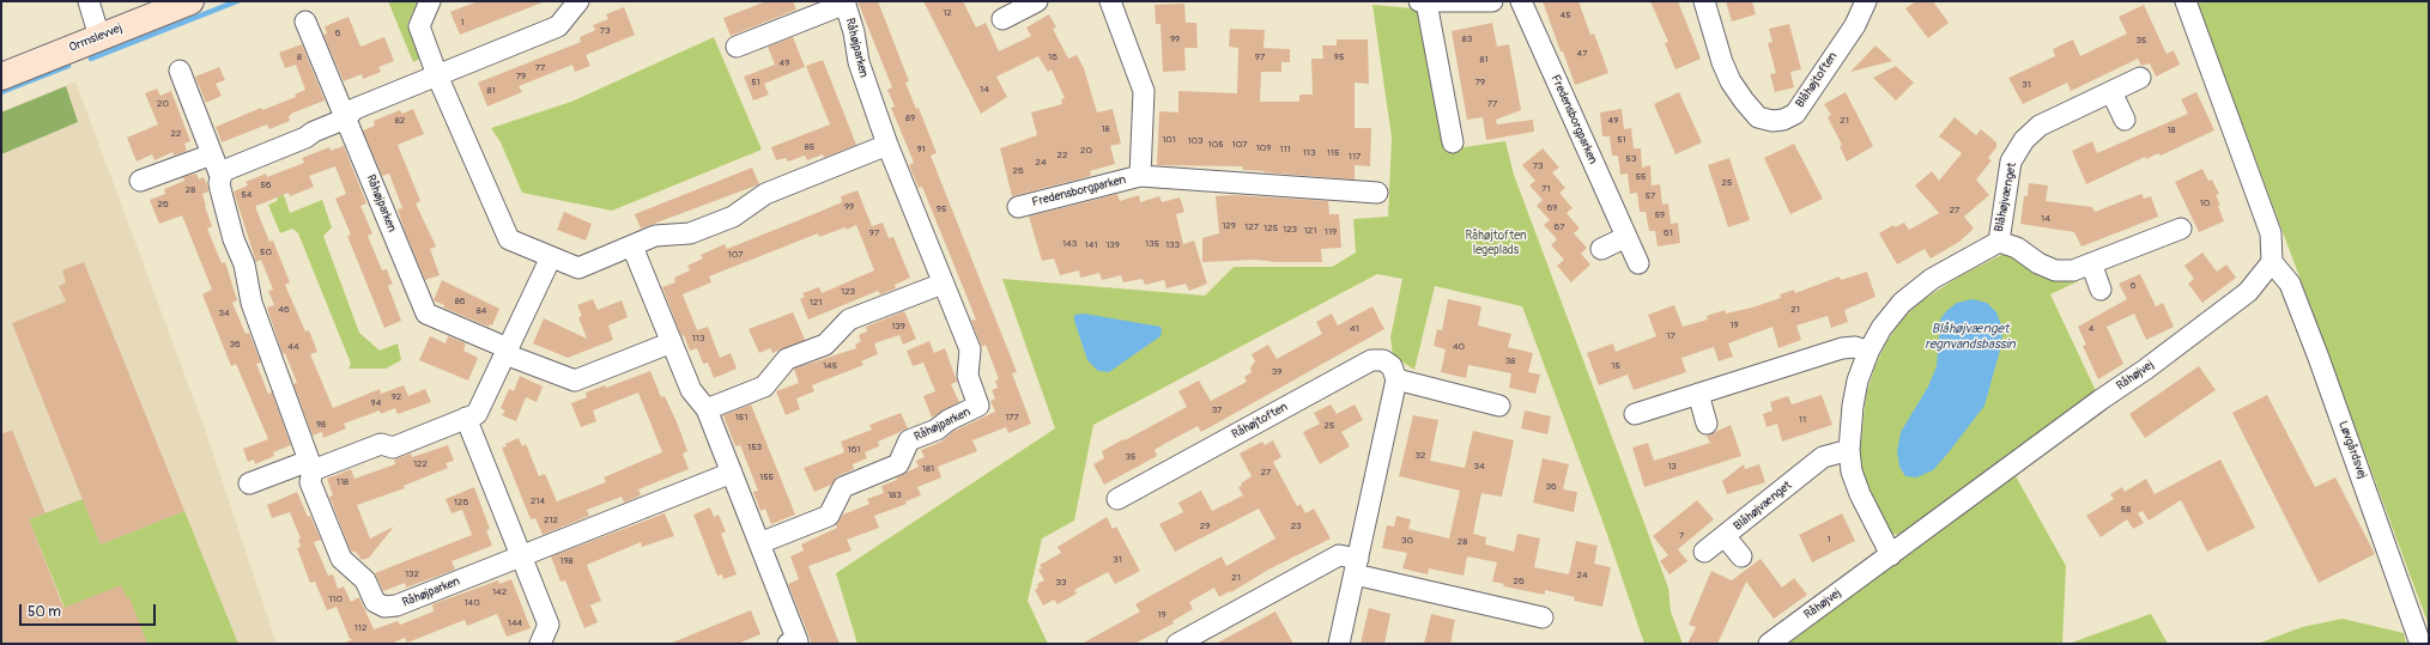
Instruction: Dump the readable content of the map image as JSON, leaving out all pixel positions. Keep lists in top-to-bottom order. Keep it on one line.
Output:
{"streets":{"street":["Ormslevvej","Råhøjparken","Blåhøjtoften","Fredensborgparken","Blåhøjvænget","Råhøjvej","Råhøjtoften","Løvgårdsvej"]},"crossings":[["Blåhøjvænget","Råhøjvej"],["Råhøjvej","Løvgårdsvej"]],"water":["Blåhøjvænget regnvandsbassin"],"parks":["Råhøjtoften legeplads"],"house_numbers":["12","45","1","73","6","99","83","35","47","8","16","97","95","81","49","77","79","51","79","31","14","81","20","77","89","82","49","21","18","18","22","101","51","103","105","107","85","109","91","111","20","113","115","22","117","53","24","73","26","55","25","56","71","28","54","57","10","26","99","69","95","27","59","14","129","127","67","125","123","121","119","97","61","143","135","141","139","133","50","107","6","123","86","121","46","21","84","34","19","139","41","4","17","113","36","44","40","38","145","15","39","92","94","37","151","177","11","98","25","153","161","32","35","122","34","13","181","27","155","118","36","183","214","126","58","212","29","23","7","1","30","28","31","198","132","24","21","26","33","142","110","140","19","144","112"],"scale_bar":"50 m"}
